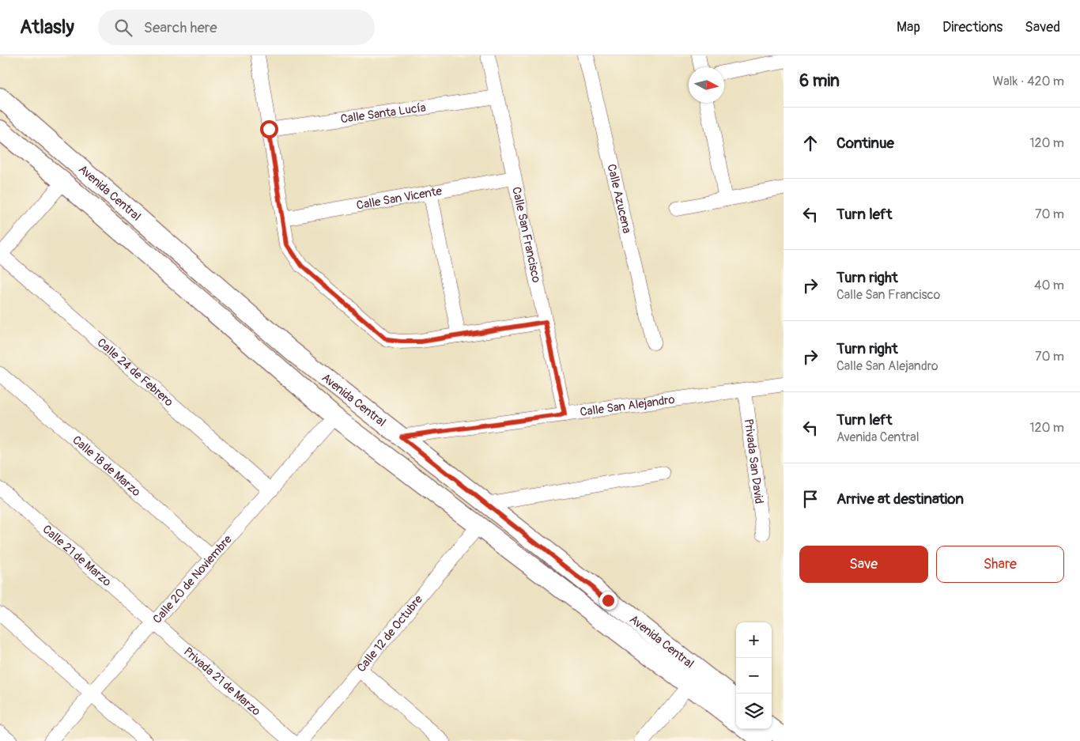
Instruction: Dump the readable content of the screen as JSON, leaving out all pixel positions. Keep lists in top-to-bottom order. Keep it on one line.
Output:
{"streets":{"main road":["Avenida Central"],"street":["Calle Santa Lucía","Calle San Vicente","Calle Azucena","Calle San Francisco","Calle 24 de Febrero","Calle San Alejandro","Privada San David","Calle 18 de Marzo","Calle 21 de Marzo","Calle 20 de Noviembre","Calle 12 de Octubre","Privada 21 de Marzo"]},"crossings":[["Calle Santa Lucía","Calle San Francisco"],["Avenida Central","Calle San Alejandro"],["Avenida Central","Calle 20 de Noviembre"],["Avenida Central","Calle 12 de Octubre"],["Calle San Vicente","Calle San Francisco"],["Calle San Francisco","Calle San Alejandro"],["Calle 24 de Febrero","Calle 20 de Noviembre"],["Calle San Alejandro","Privada San David"],["Calle 18 de Marzo","Calle 20 de Noviembre"],["Calle 21 de Marzo","Calle 20 de Noviembre"],["Calle 21 de Marzo","Privada 21 de Marzo"],["Calle 20 de Noviembre","Privada 21 de Marzo"]],"north":"right","page":{"header":"Atlasly","search":"Search here","nav":["Map","Directions","Saved"],"heading":["6 min","Walk · 420 m"],"list":[["Continue","120 m"],["Turn left","70 m"],["Turn right","Calle San Francisco","40 m"],["Turn right","Calle San Alejandro","70 m"],["Turn left","Avenida Central","120 m"],"Arrive at destination"],"buttons":["Save","Share"],"map_buttons":["+","−"]}}
